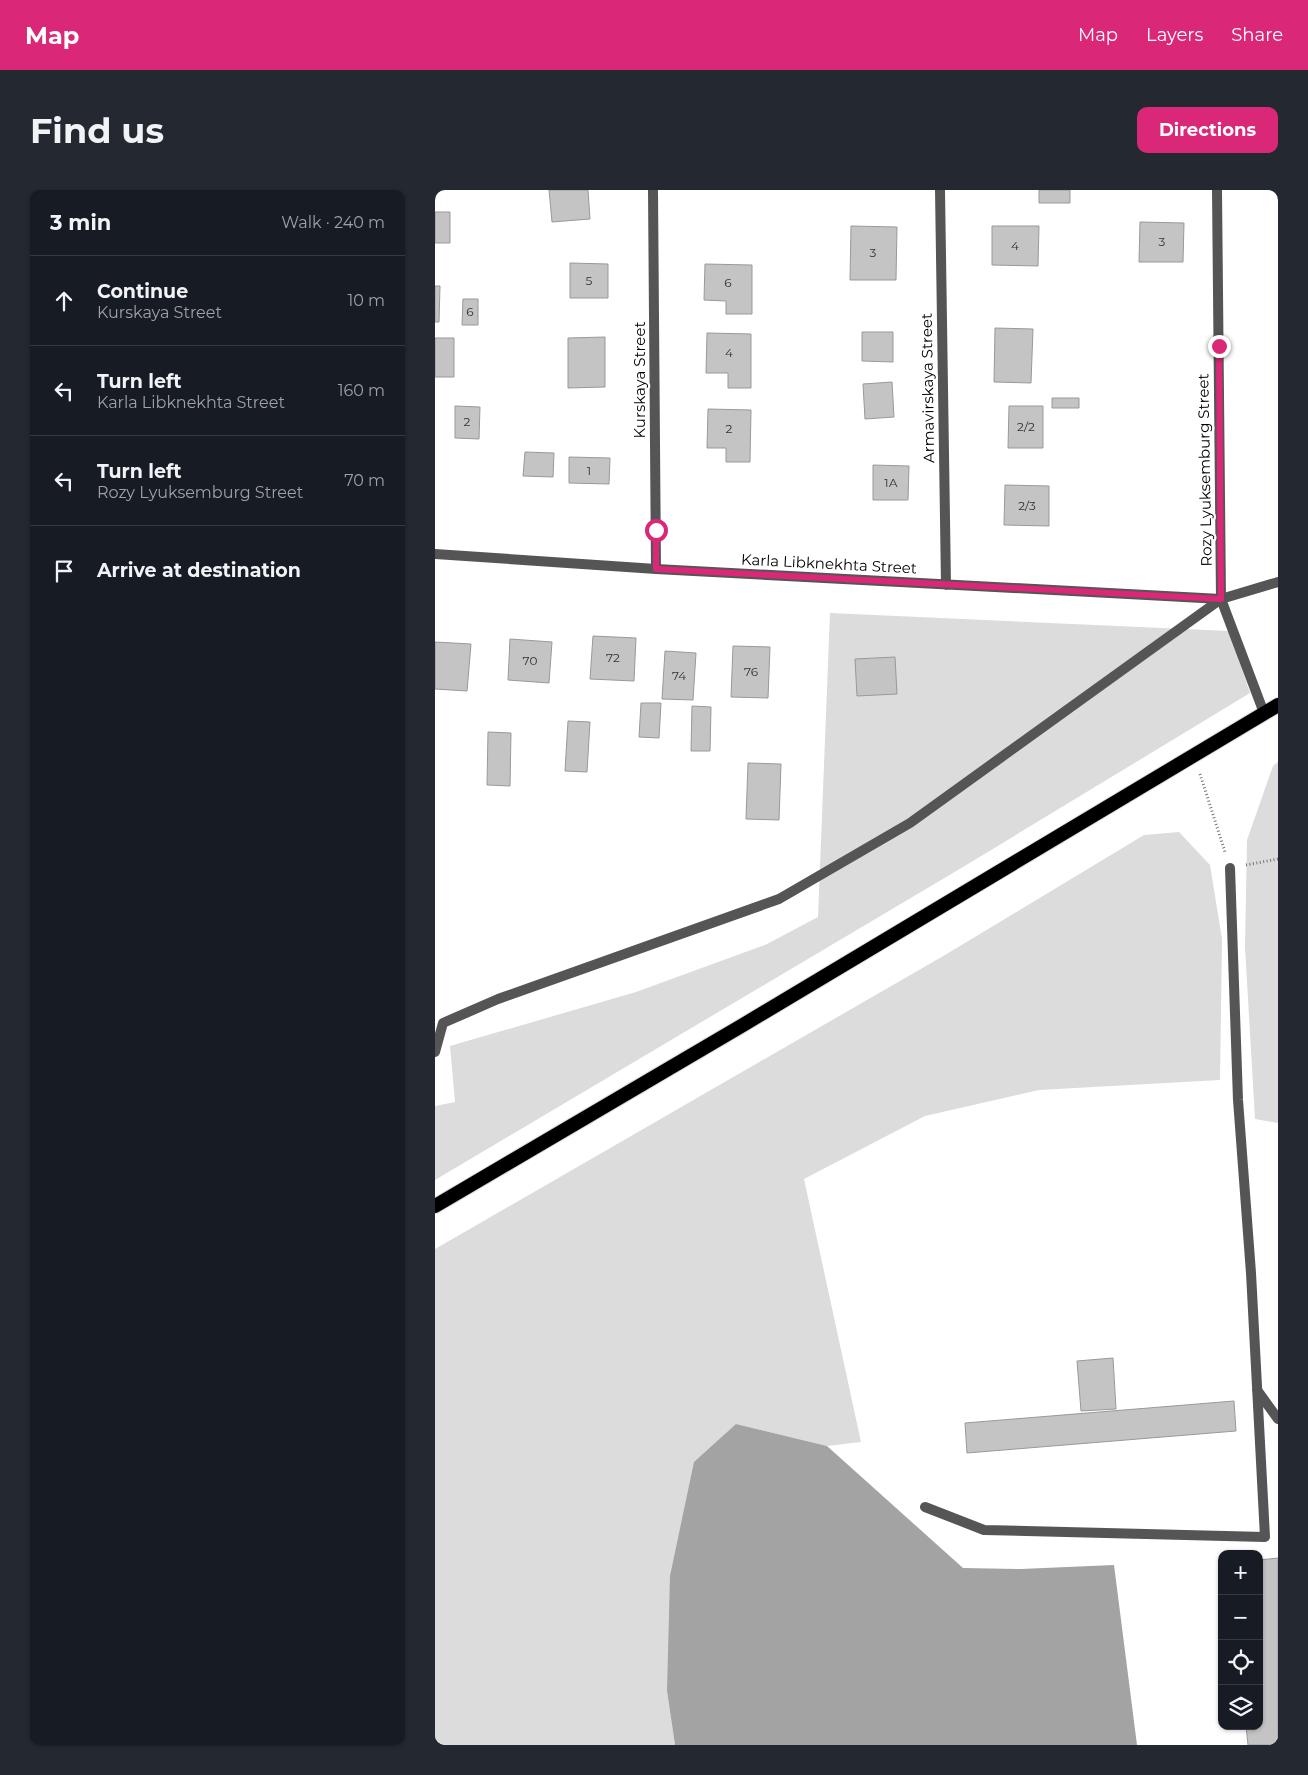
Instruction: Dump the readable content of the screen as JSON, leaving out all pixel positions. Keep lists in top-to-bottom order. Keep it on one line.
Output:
{"streets":{"street":["Kurskaya Street","Armavirskaya Street","Rozy Lyuksemburg Street","Karla Libknekhta Street"]},"crossings":[["Kurskaya Street","Karla Libknekhta Street"],["Armavirskaya Street","Karla Libknekhta Street"],["Rozy Lyuksemburg Street","Karla Libknekhta Street"]],"house_numbers":["3","4","3","5","6","6","4","2","2/2","2","1","1А","2/3","72","70","76","74"],"page":{"header":"Map","nav":["Map","Layers","Share"],"buttons":"Directions","title":"Find us","heading":["3 min","Walk · 240 m"],"list":[["Continue","Kurskaya Street","10 m"],["Turn left","Karla Libknekhta Street","160 m"],["Turn left","Rozy Lyuksemburg Street","70 m"],"Arrive at destination"],"map_buttons":["+","−"]}}
